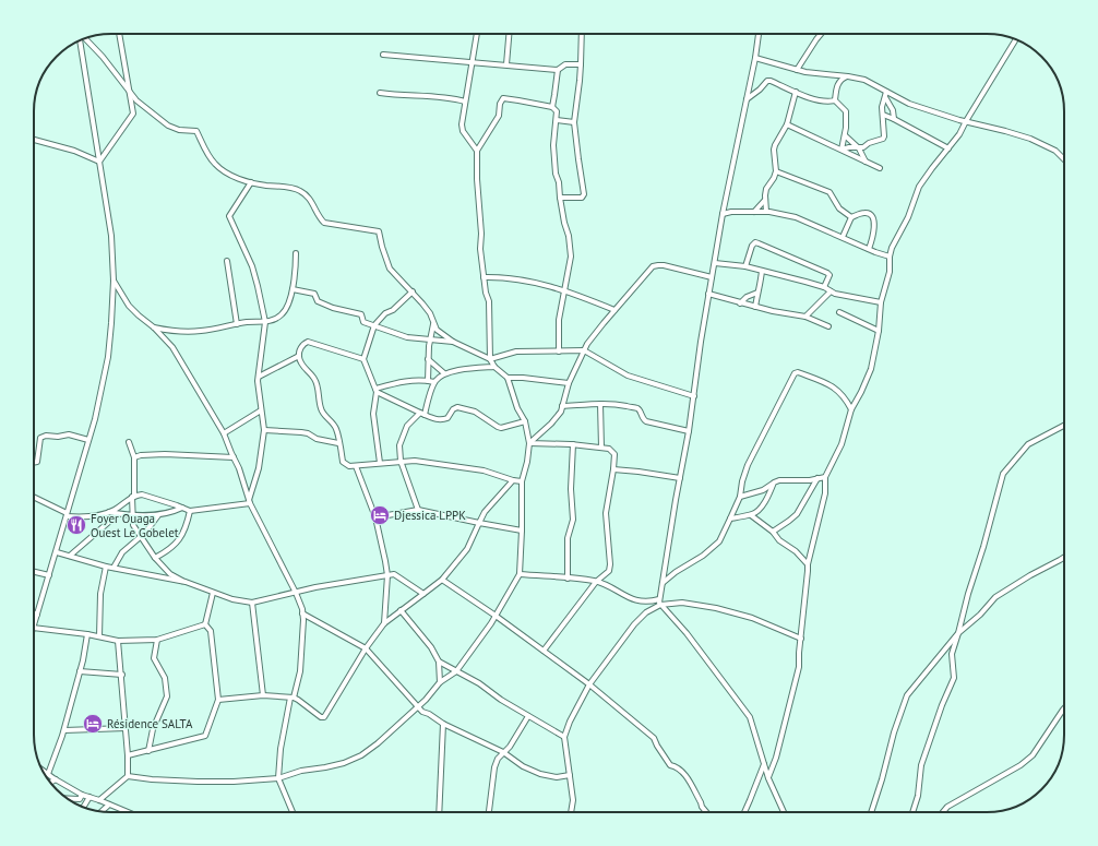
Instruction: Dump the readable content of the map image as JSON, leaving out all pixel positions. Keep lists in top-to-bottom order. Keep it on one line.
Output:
{"places":{"hotel":["Djessica LPPK","Résidence SALTA"],"restaurant":["Foyer Ouaga Ouest Le Gobelet"]}}
